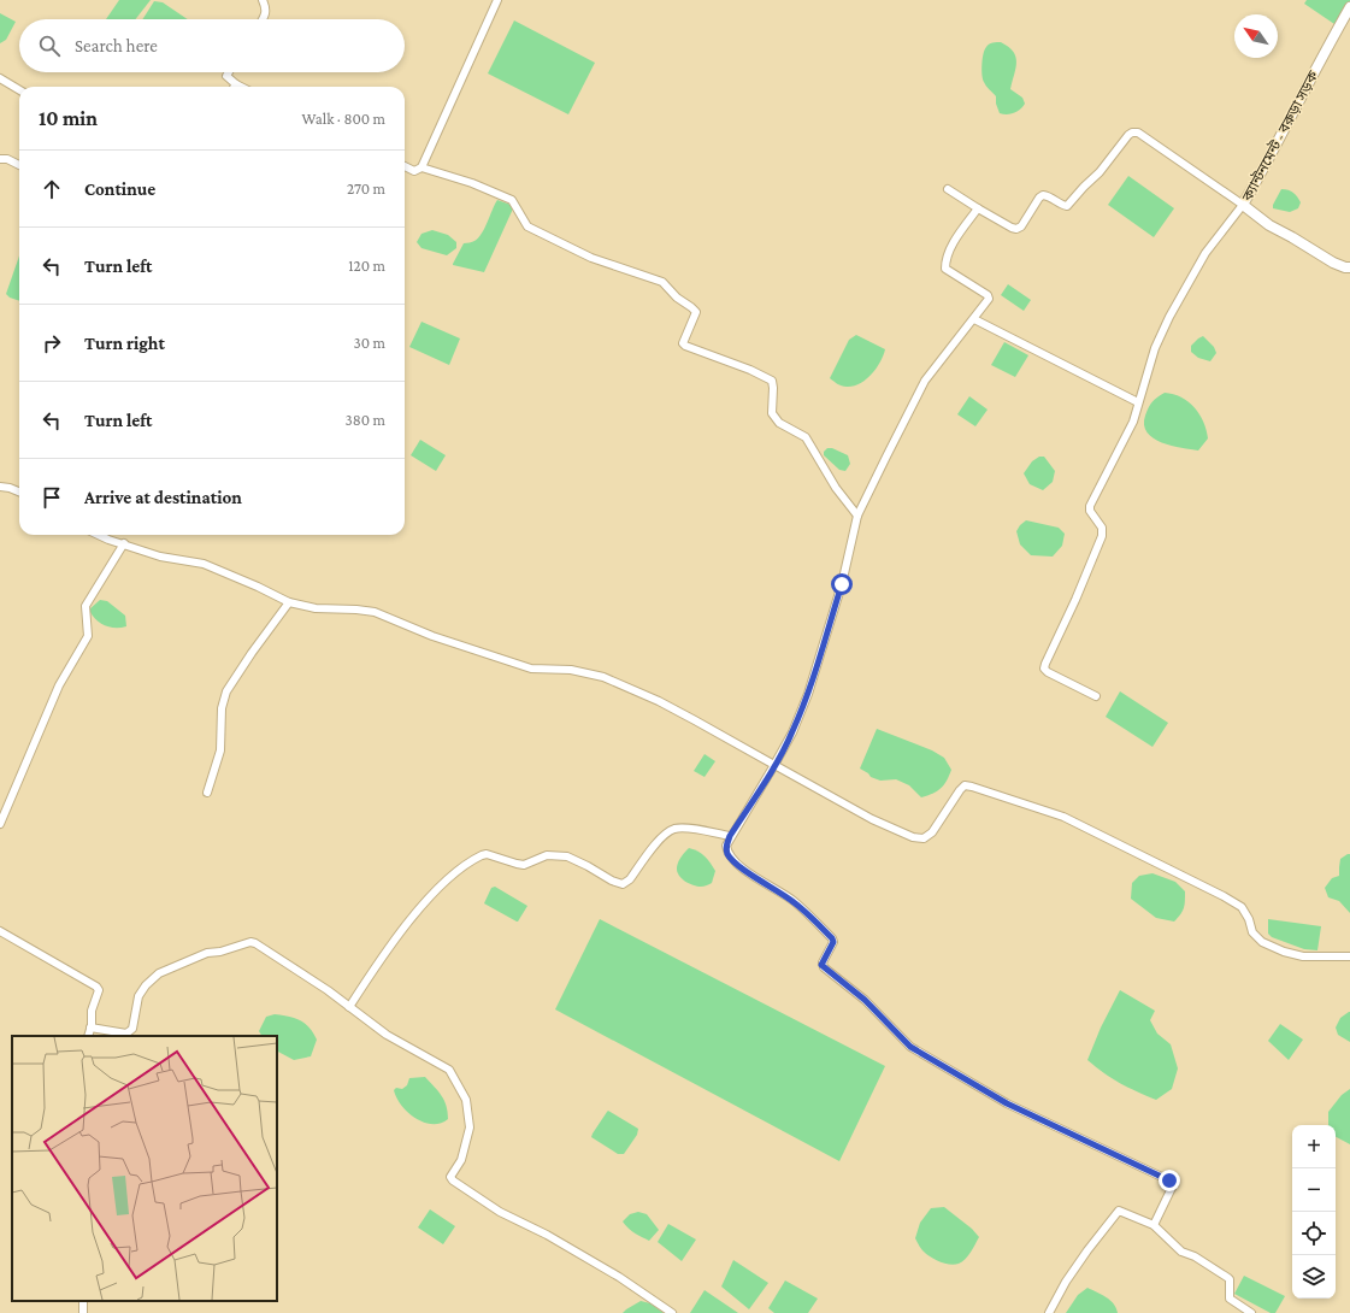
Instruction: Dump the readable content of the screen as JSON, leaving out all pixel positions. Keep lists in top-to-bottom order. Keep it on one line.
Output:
{"streets":{"main road":["ক্যান্টনমেন্ট - বরুড়া সড়ক"]},"north":"top left","page":{"search":"Search here","heading":["10 min","Walk · 800 m"],"list":[["Continue","270 m"],["Turn left","120 m"],["Turn right","30 m"],["Turn left","380 m"],"Arrive at destination"],"map_buttons":["+","−"]}}
